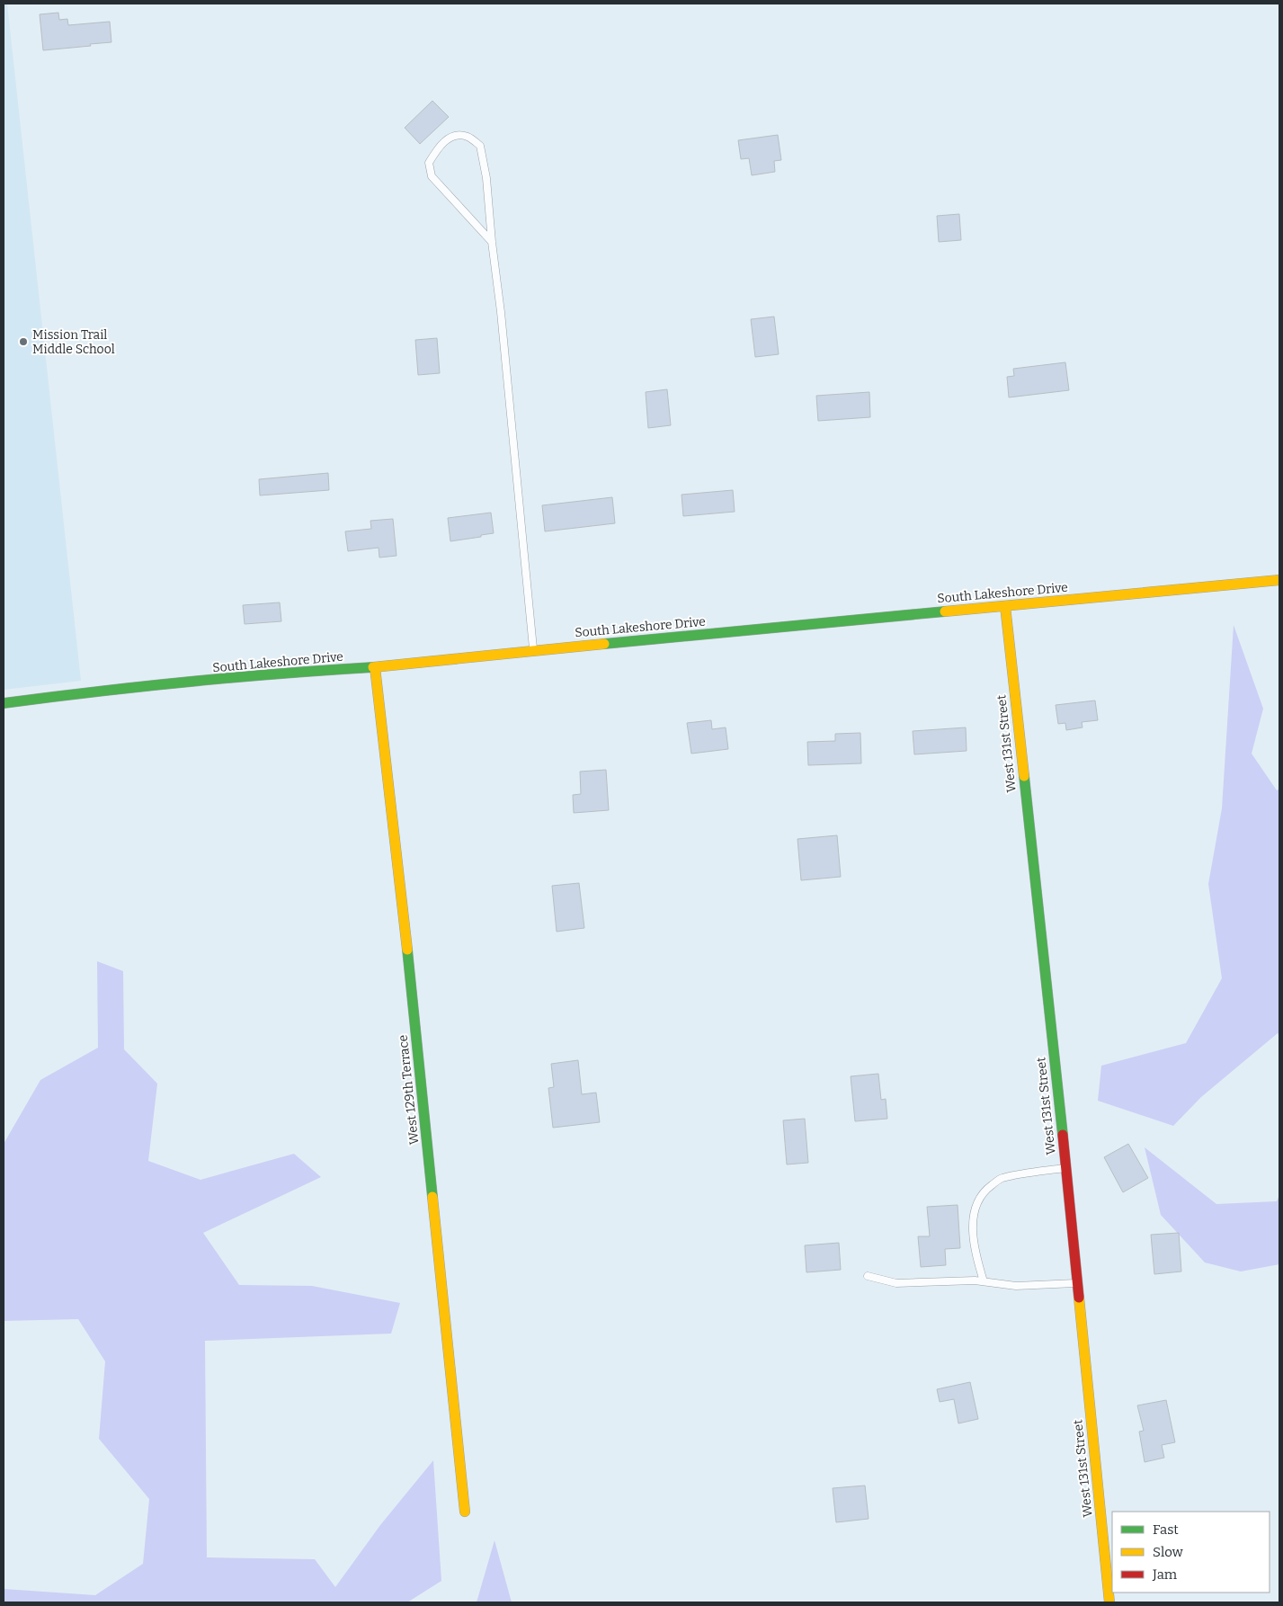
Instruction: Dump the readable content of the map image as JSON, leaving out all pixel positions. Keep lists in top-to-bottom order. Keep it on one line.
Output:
{"streets":{"street":["South Lakeshore Drive","West 131st Street","West 129th Terrace"]},"crossings":[["South Lakeshore Drive","West 131st Street"],["South Lakeshore Drive","West 129th Terrace"]],"places":["Mission Trail Middle School"],"legend":["Fast","Slow","Jam"]}
